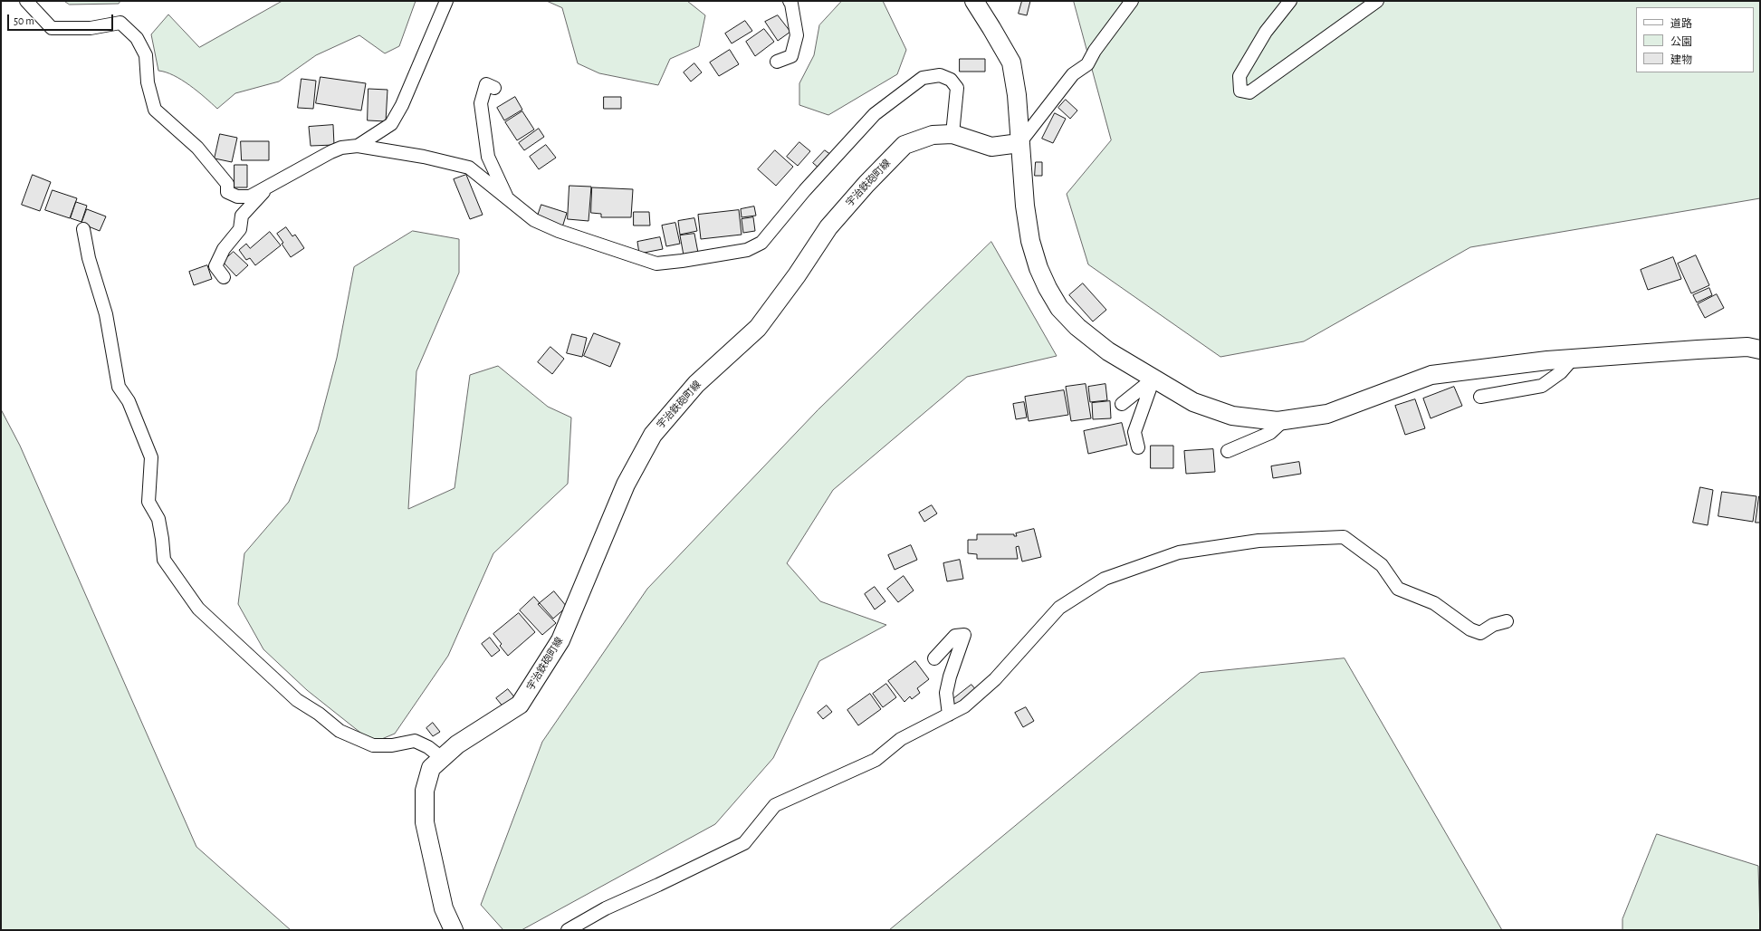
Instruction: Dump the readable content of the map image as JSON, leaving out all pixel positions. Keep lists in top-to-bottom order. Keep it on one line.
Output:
{"streets":{"main road":["宇治鉄砲町線"]},"legend":["道路","公園","建物"],"scale_bar":"50 m"}
